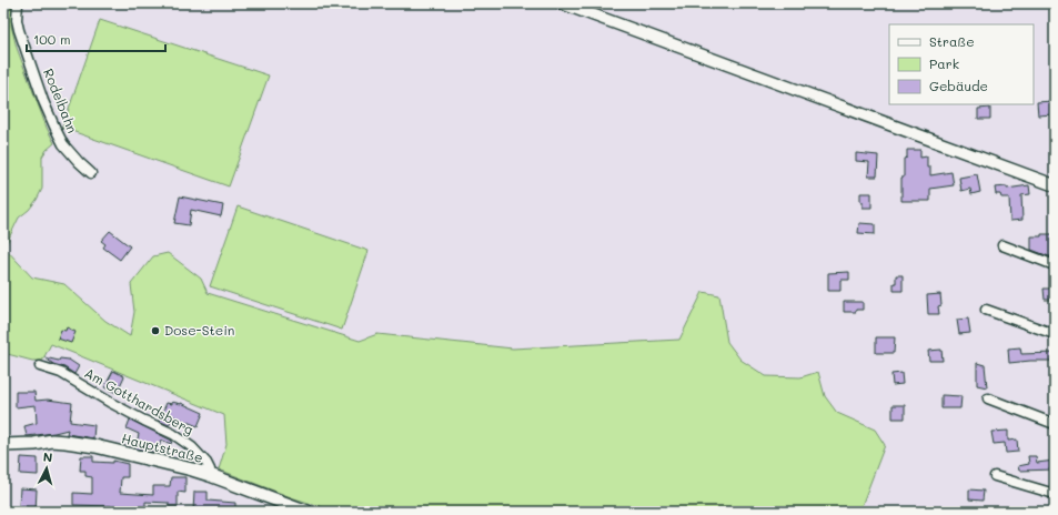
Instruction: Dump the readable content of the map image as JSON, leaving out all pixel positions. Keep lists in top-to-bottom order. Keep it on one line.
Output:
{"streets":{"main road":["Hauptstraße"],"street":["Rodelbahn","Am Gotthardsberg"]},"crossings":[["Am Gotthardsberg","Hauptstraße"]],"places":["Dose-Stein"],"legend":["Straße","Park","Gebäude"],"scale_bar":"100 m","north":"top"}
